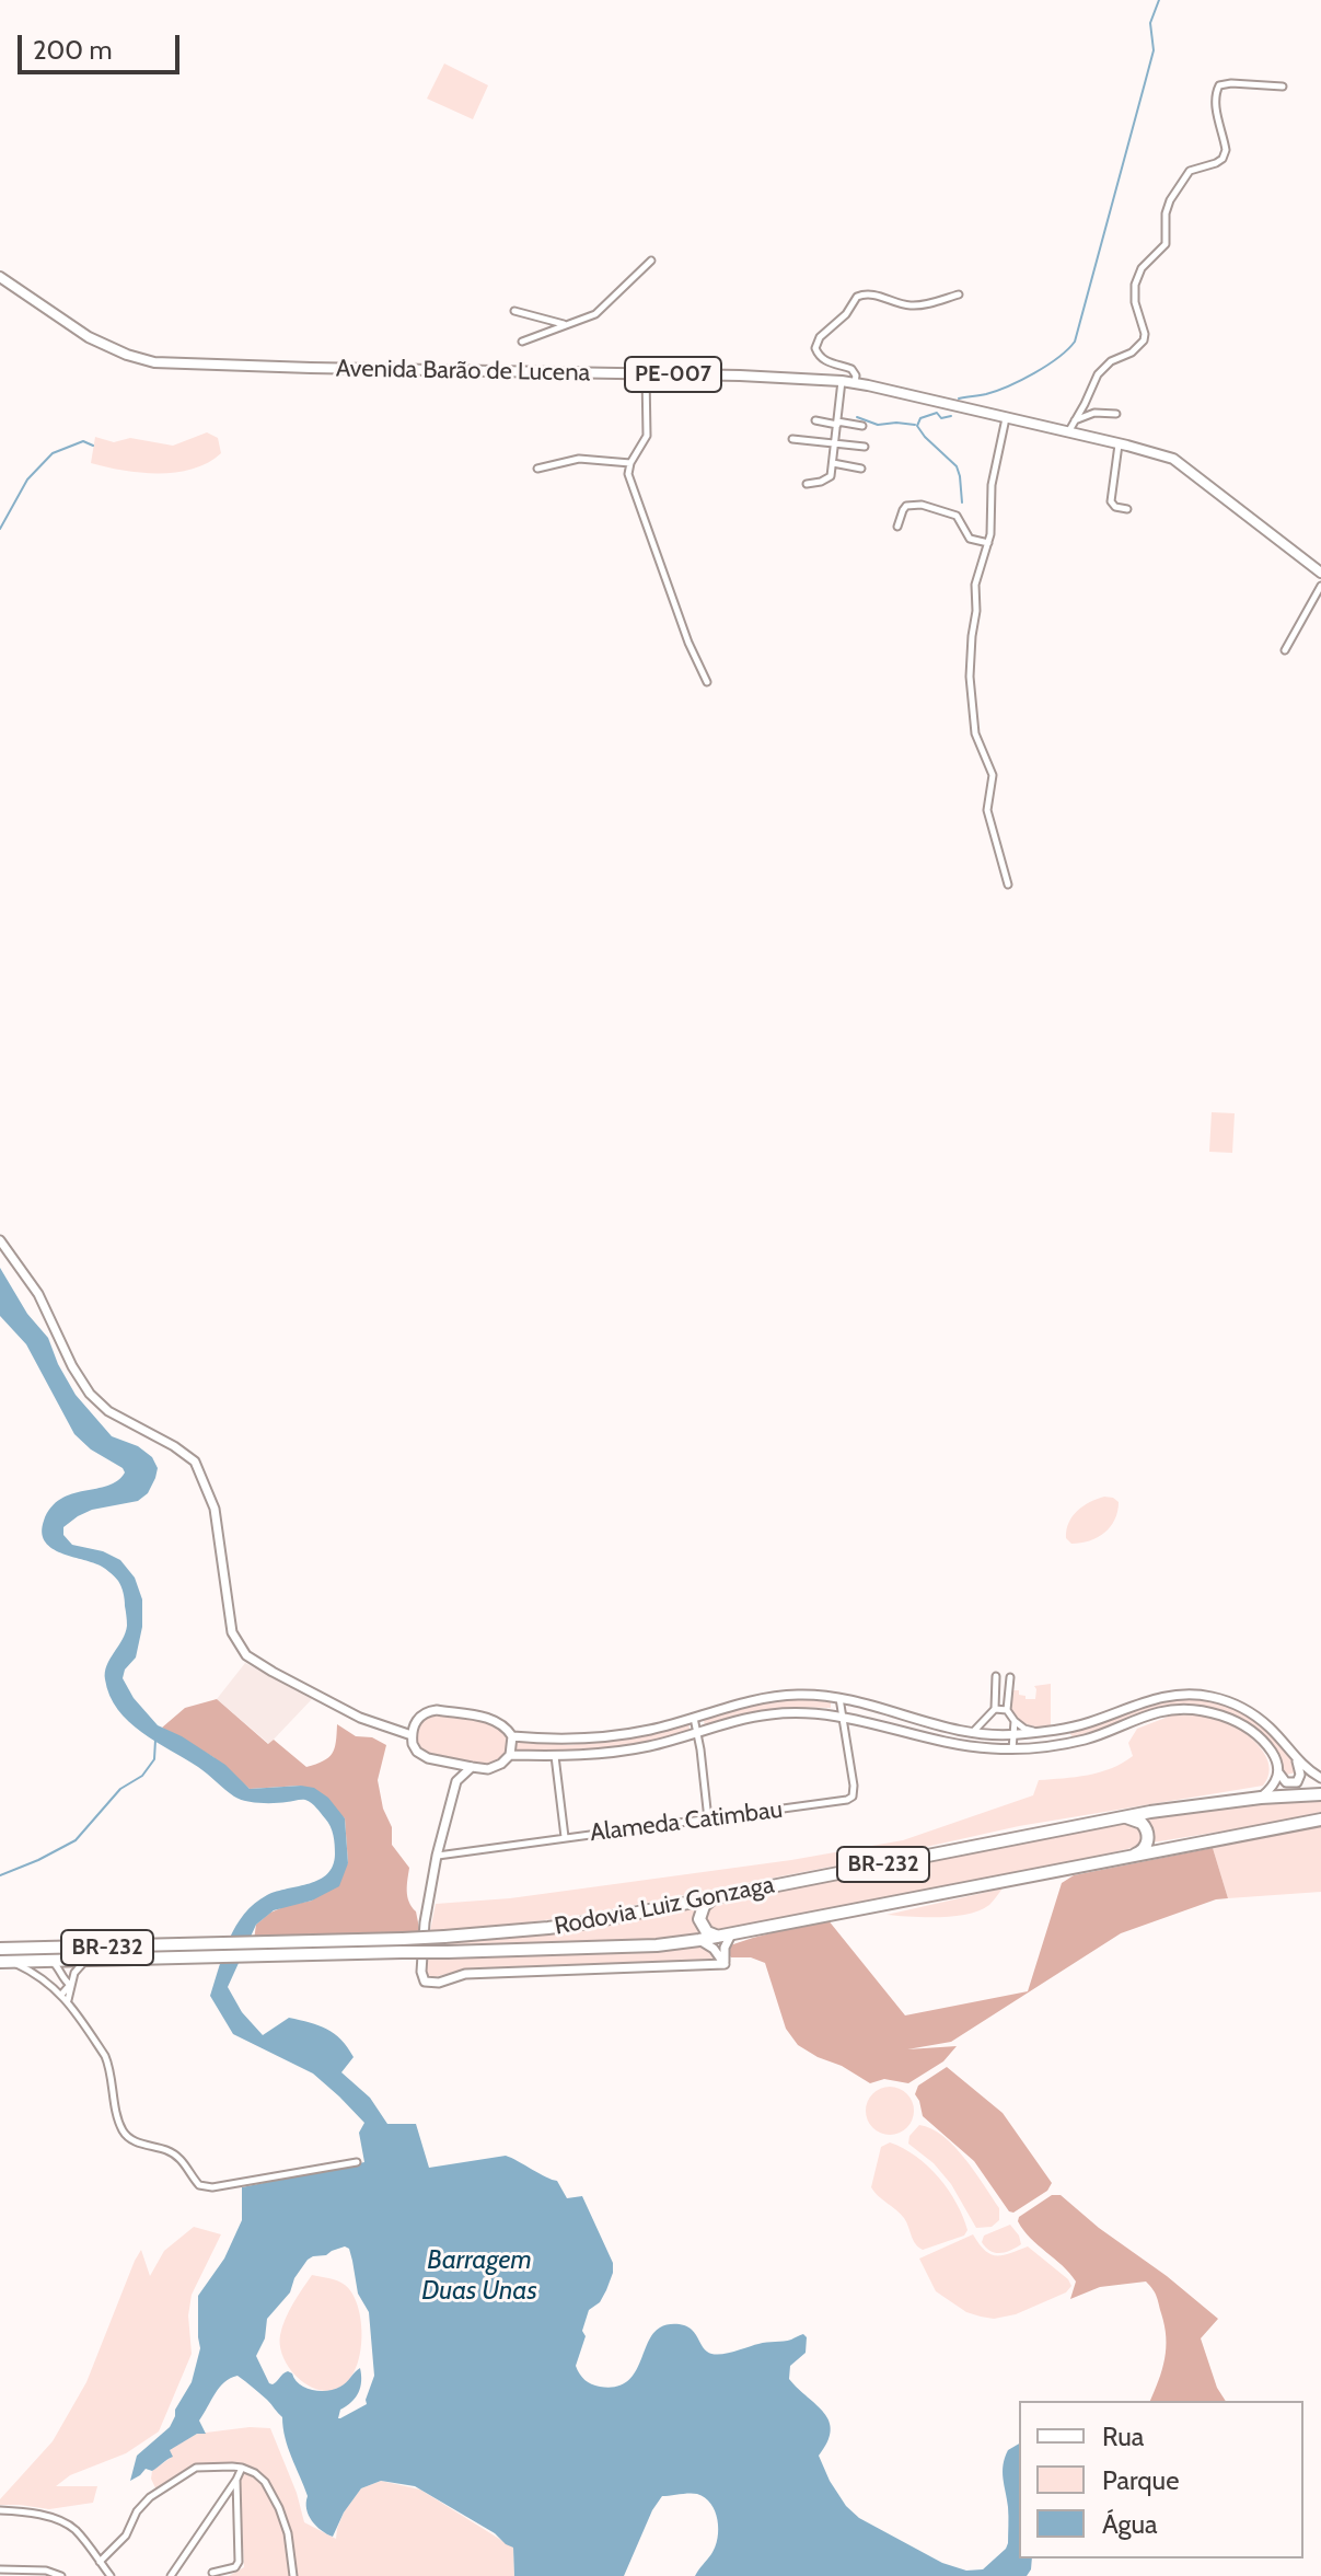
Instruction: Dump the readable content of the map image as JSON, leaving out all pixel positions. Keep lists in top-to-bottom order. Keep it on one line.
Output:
{"streets":{"highway":["BR-232","Rodovia Luiz Gonzaga"],"main road":["Avenida Barão de Lucena","PE-007"],"street":["Alameda Catimbau"]},"water":["Barragem Duas Unas"],"legend":["Rua","Parque","Água"],"scale_bar":"200 m"}
